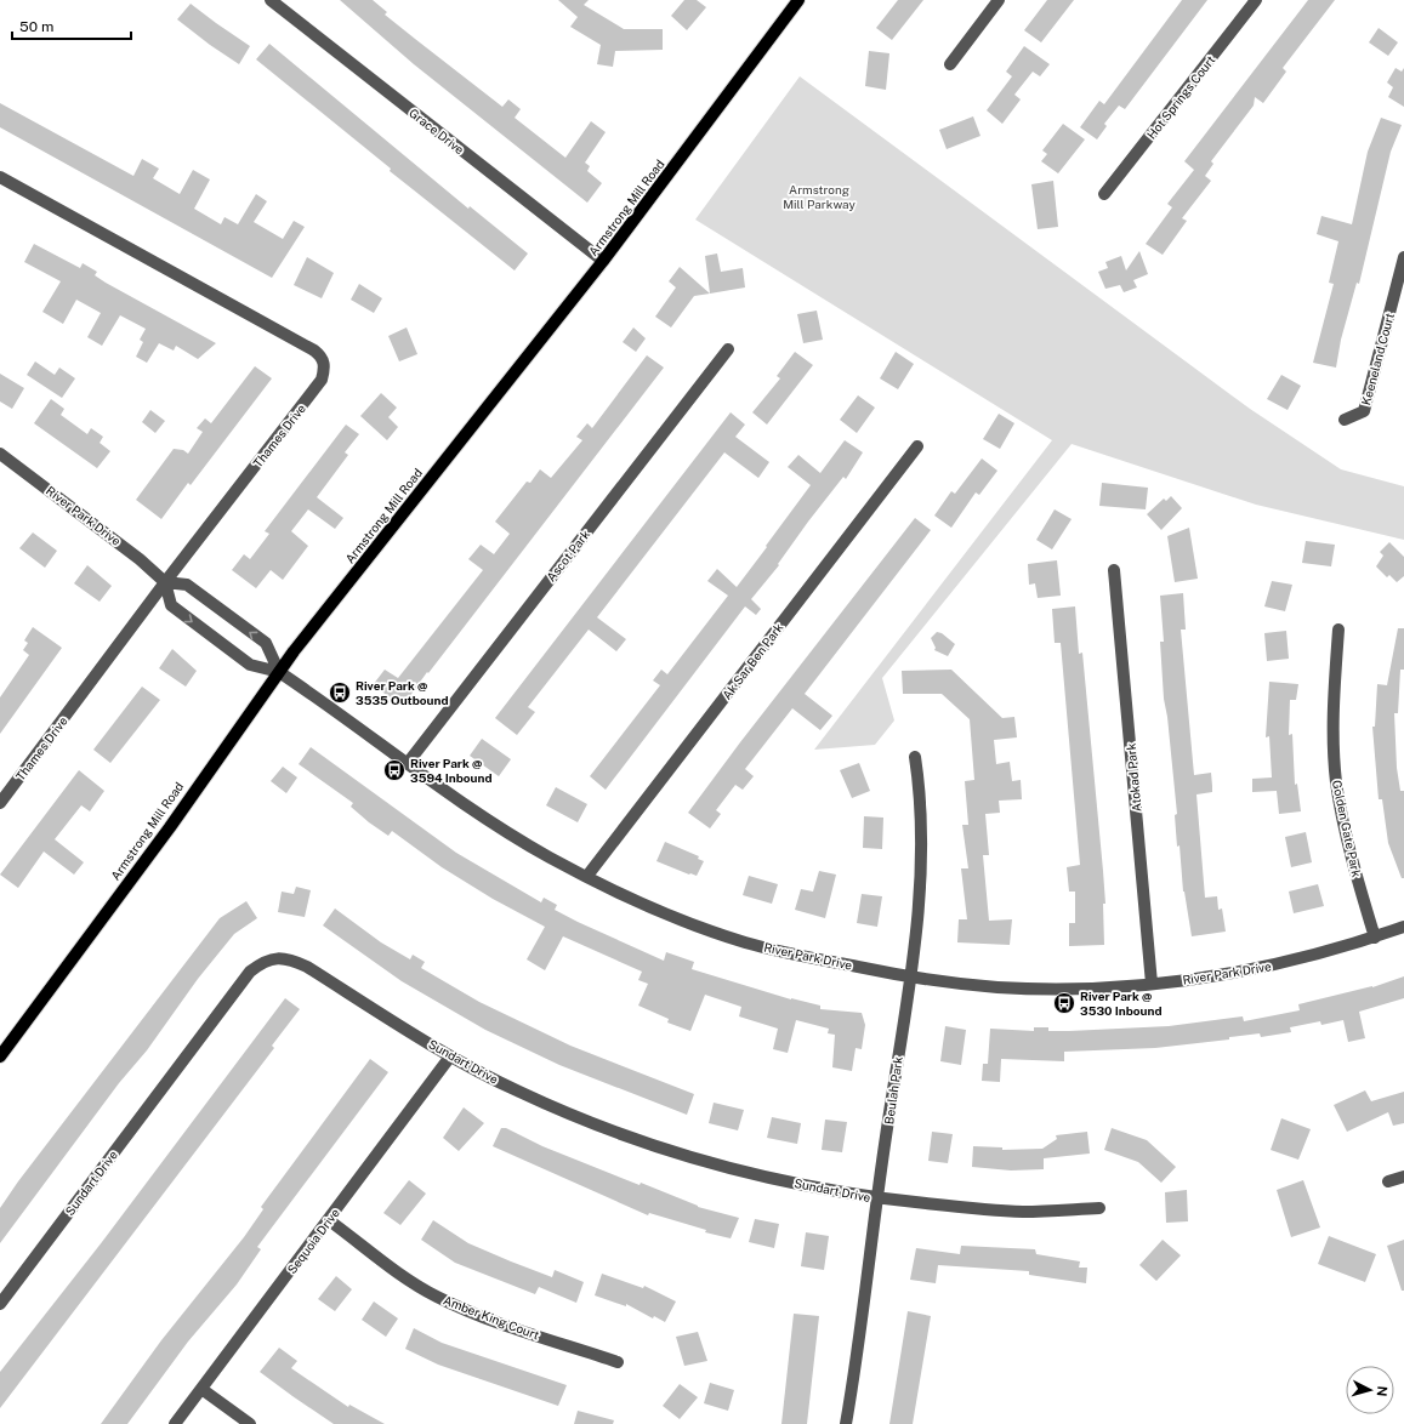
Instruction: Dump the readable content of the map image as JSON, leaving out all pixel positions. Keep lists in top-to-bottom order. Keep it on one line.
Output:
{"streets":{"main road":["Armstrong Mill Road"],"street":["Hot Springs Court","Grace Drive","Keeneland Court","Thames Drive","River Park Drive","Ascot Park","Ak Sar Ben Park","Atokad Park","Golden Gate Park","Sundart Drive","Beulah Park","Sequoia Drive","Amber King Court"]},"crossings":[["Grace Drive","Armstrong Mill Road"],["Armstrong Mill Road","River Park Drive"],["Thames Drive","River Park Drive"],["River Park Drive","Ascot Park"],["River Park Drive","Ak Sar Ben Park"],["River Park Drive","Atokad Park"],["River Park Drive","Golden Gate Park"],["River Park Drive","Beulah Park"],["Sundart Drive","Beulah Park"],["Sundart Drive","Sequoia Drive"],["Sequoia Drive","Amber King Court"]],"parks":["Armstrong Mill Parkway"],"places":{"bus stop":["River Park @ 3535 Outbound","River Park @ 3594 Inbound","River Park @ 3530 Inbound"]},"scale_bar":"50 m","north":"right"}
